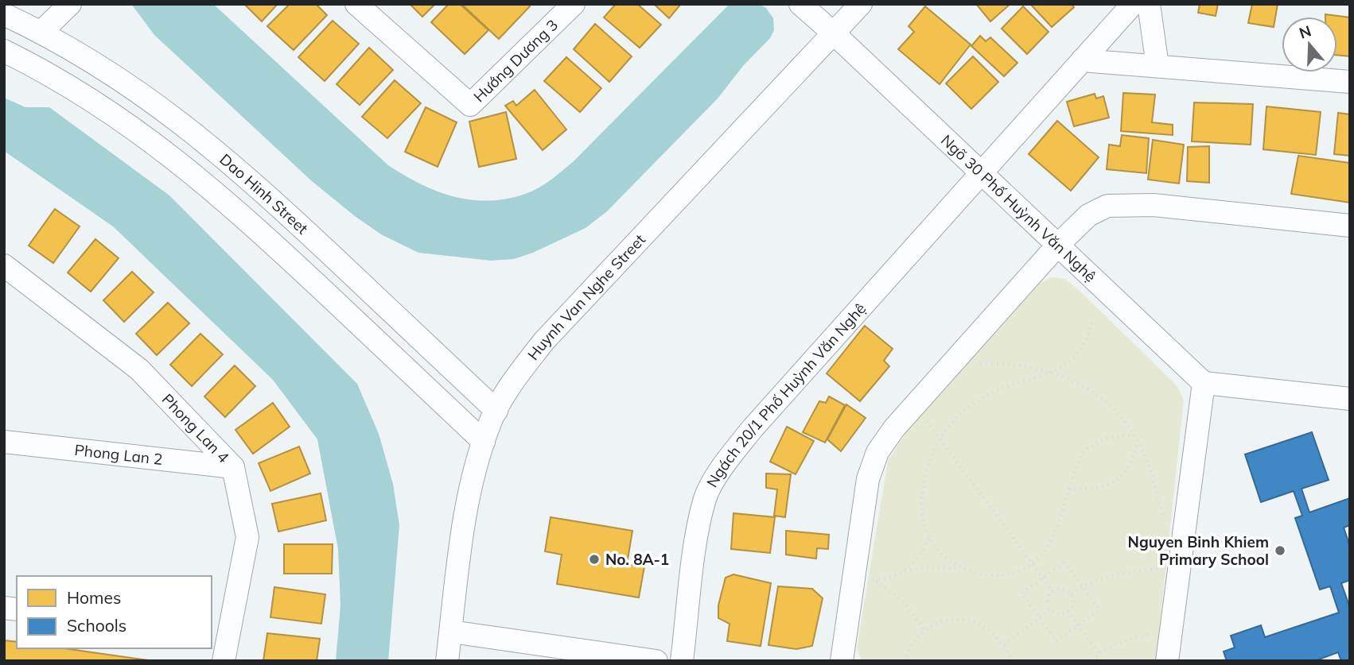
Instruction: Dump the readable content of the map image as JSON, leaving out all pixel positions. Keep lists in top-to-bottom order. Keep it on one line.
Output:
{"streets":{"street":["Hướng Dương 3","Dao Hinh Street","Ngõ 30 Phố Huỳnh Văn Nghệ","Huynh Van Nghe Street","Ngách 20/1 Phố Huỳnh Văn Nghệ","Phong Lan 4","Phong Lan 2"]},"crossings":[["Dao Hinh Street","Huynh Van Nghe Street"],["Ngõ 30 Phố Huỳnh Văn Nghệ","Huynh Van Nghe Street"],["Ngõ 30 Phố Huỳnh Văn Nghệ","Ngách 20/1 Phố Huỳnh Văn Nghệ"],["Phong Lan 4","Phong Lan 2"]],"places":["Nguyen Binh Khiem Primary School","No. 8A-1"],"legend":["Homes","Schools"],"north":"top"}
